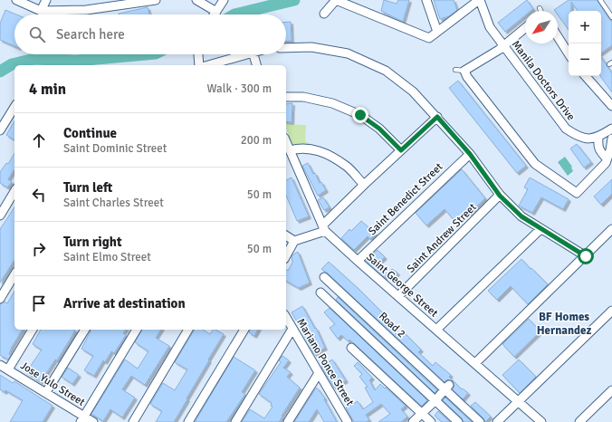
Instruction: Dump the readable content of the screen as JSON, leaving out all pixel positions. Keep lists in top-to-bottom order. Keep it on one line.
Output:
{"streets":{"street":["Manila Doctors Drive","Saint Benedict Street","Saint Andrew Street","Saint George Street","Road 2","Mariano Ponce Street","Jose Yulo Street"]},"crossings":[["Saint Benedict Street","Saint George Street"],["Saint Andrew Street","Saint George Street"]],"districts":["BF Homes Hernandez"],"north":"bottom left","page":{"map_buttons":["+","−"],"search":"Search here","heading":["4 min","Walk · 300 m"],"list":[["Continue","Saint Dominic Street","200 m"],["Turn left","Saint Charles Street","50 m"],["Turn right","Saint Elmo Street","50 m"],"Arrive at destination"]}}
